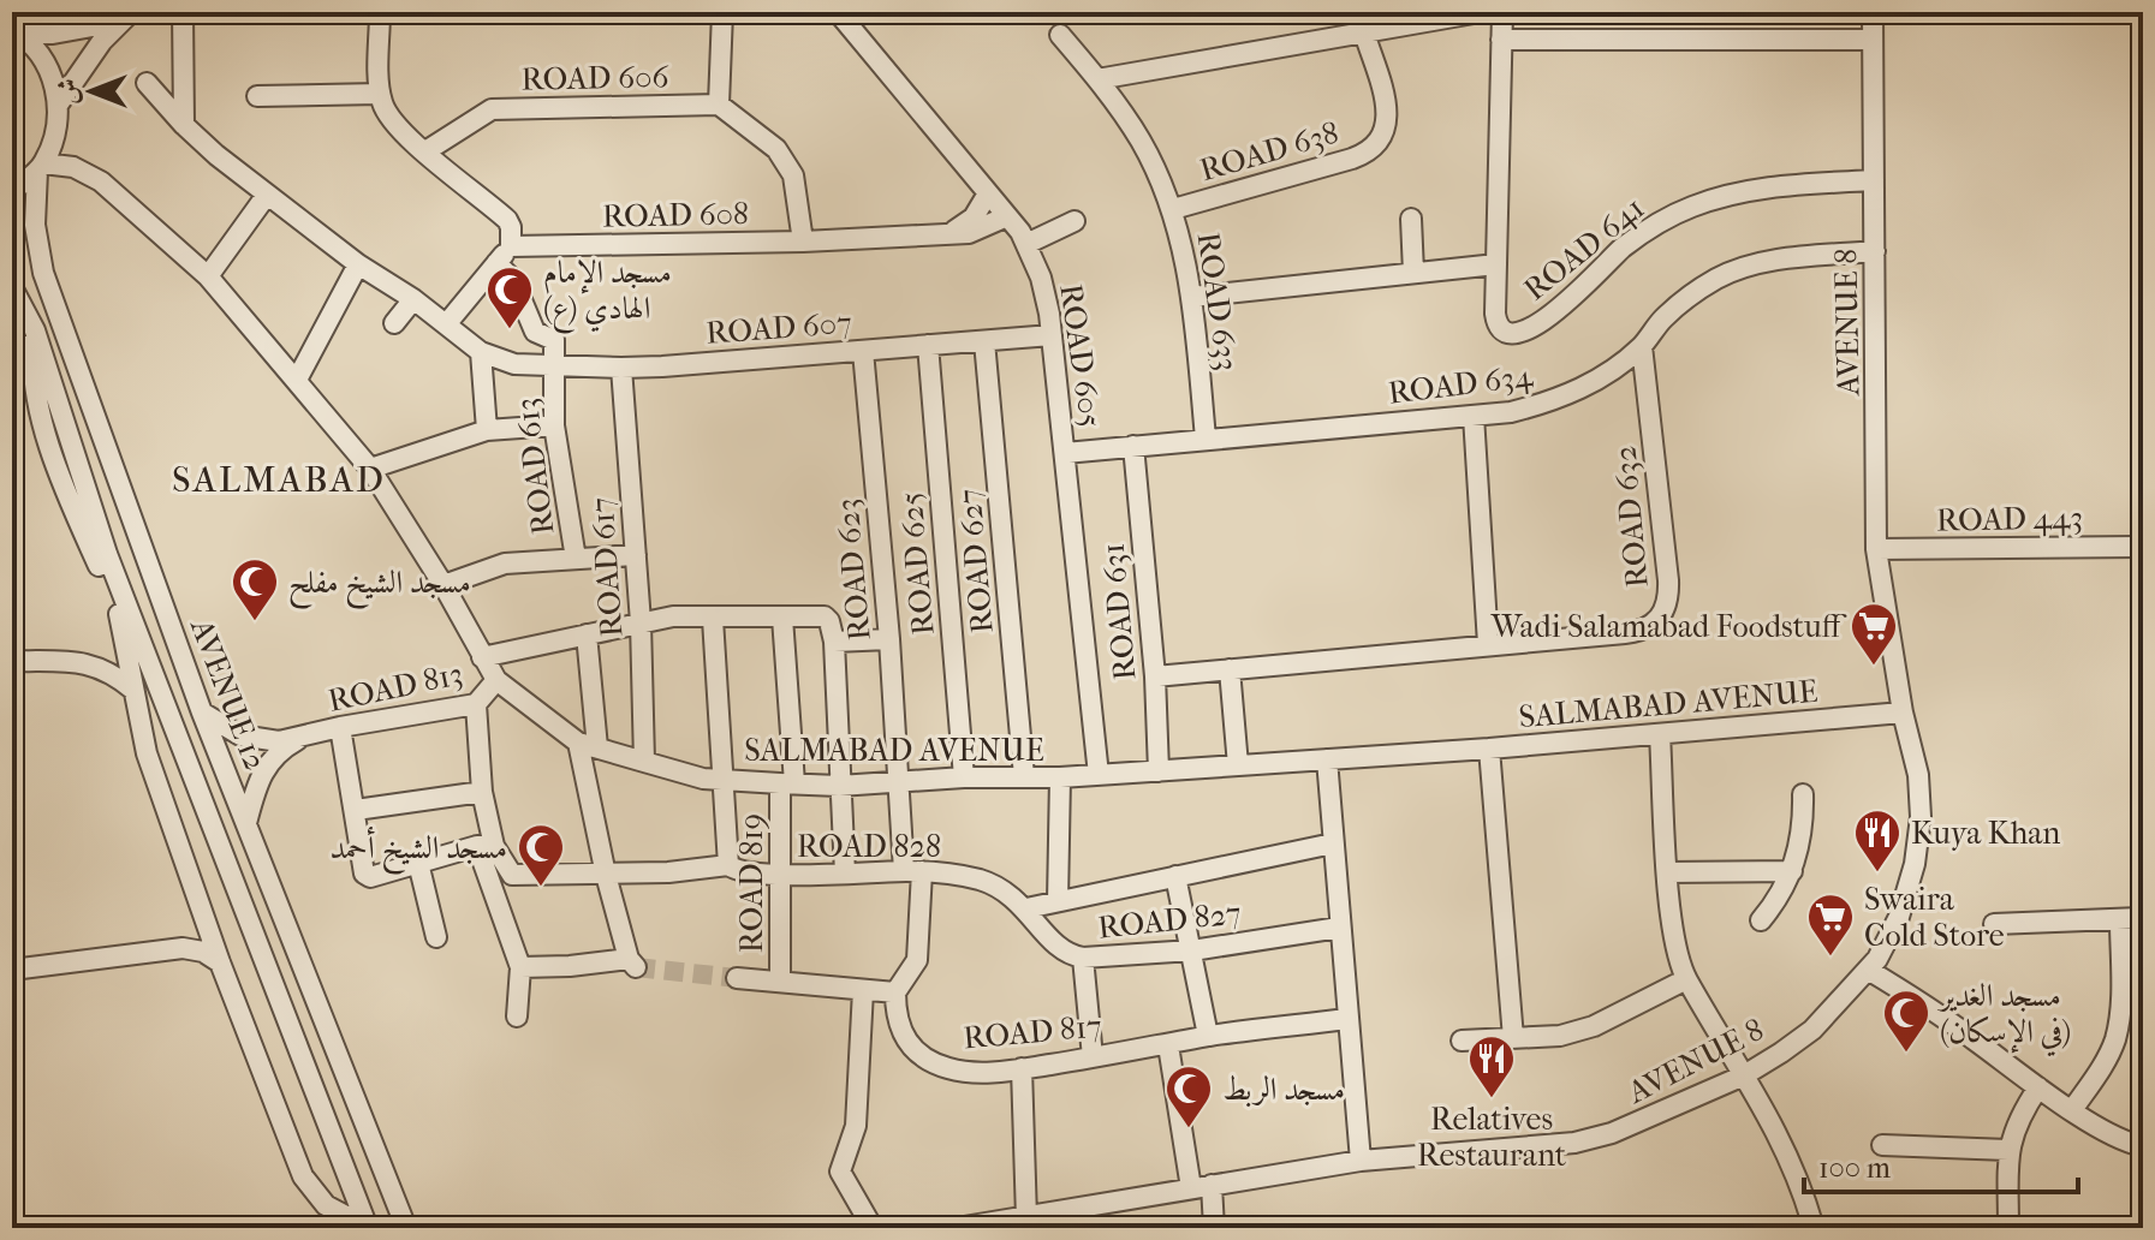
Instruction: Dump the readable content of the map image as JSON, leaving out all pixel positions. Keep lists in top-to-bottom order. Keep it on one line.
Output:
{"streets":{"street":["ROAD 606","ROAD 638","ROAD 608","ROAD 641","ROAD 633","AVENUE 8","ROAD 607","ROAD 605","ROAD 634","ROAD 613","ROAD 632","ROAD 443","ROAD 627","ROAD 625","ROAD 617","ROAD 623","ROAD 631","ROAD 813","AVENUE 12","SALMABAD AVENUE","ROAD 828","ROAD 819","ROAD 827","ROAD 817"]},"crossings":[["ROAD 638","ROAD 633"],["ROAD 608","ROAD 605"],["ROAD 641","AVENUE 8"],["ROAD 633","ROAD 634"],["AVENUE 8","ROAD 634"],["AVENUE 8","ROAD 443"],["AVENUE 8","SALMABAD AVENUE"],["ROAD 607","ROAD 605"],["ROAD 607","ROAD 613"],["ROAD 607","ROAD 627"],["ROAD 607","ROAD 625"],["ROAD 607","ROAD 617"],["ROAD 607","ROAD 623"],["ROAD 605","ROAD 634"],["ROAD 605","SALMABAD AVENUE"],["ROAD 634","ROAD 632"],["ROAD 634","ROAD 631"],["ROAD 632","ROAD 631"],["ROAD 627","SALMABAD AVENUE"],["ROAD 625","SALMABAD AVENUE"],["ROAD 617","SALMABAD AVENUE"],["ROAD 623","SALMABAD AVENUE"],["ROAD 623","ROAD 828"],["ROAD 623","ROAD 817"],["ROAD 631","SALMABAD AVENUE"],["ROAD 813","AVENUE 12"],["ROAD 813","SALMABAD AVENUE"],["AVENUE 12","SALMABAD AVENUE"],["SALMABAD AVENUE","ROAD 819"],["ROAD 828","ROAD 819"],["ROAD 828","ROAD 827"]],"districts":["SALMABAD"],"places":{"mosque":["مسجد الإمام الهادي (ع)","مسجد الشيخ مفلح","مسجد الشيخ أحمد","مسجد الغدير (في الإسكان)","مسجد الربط"],"supermarket":["Wadi Salamabad Foodstuff","Swaira Cold Store"],"restaurant":["Kuya Khan","Relatives Restaurant"]},"scale_bar":"100 m","north":"left"}
